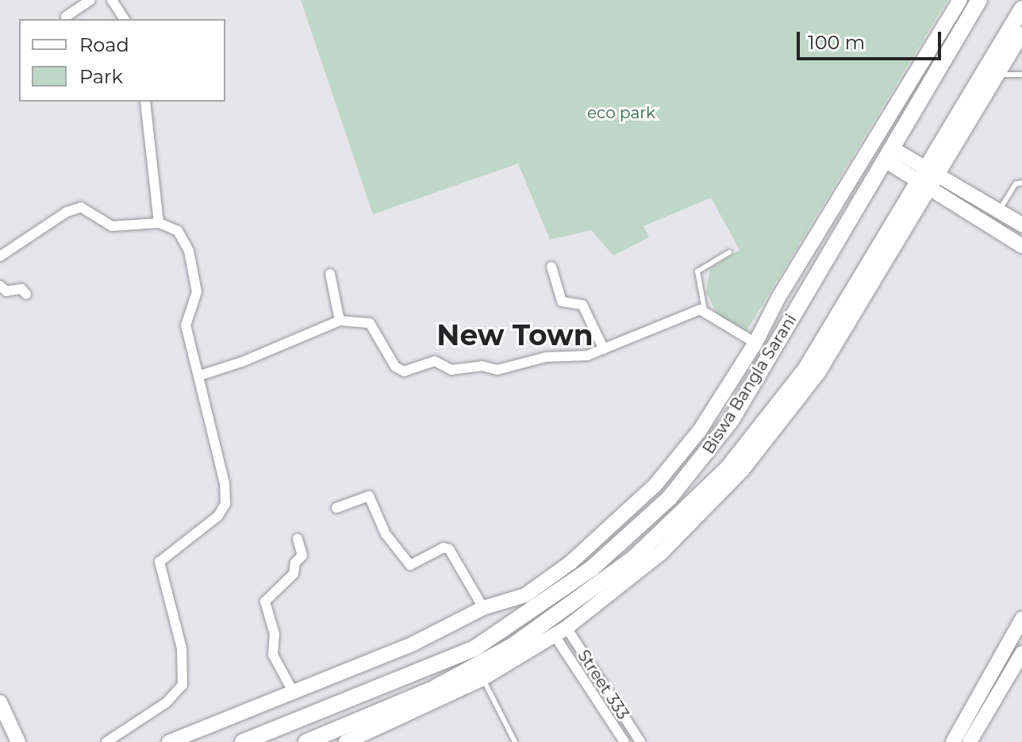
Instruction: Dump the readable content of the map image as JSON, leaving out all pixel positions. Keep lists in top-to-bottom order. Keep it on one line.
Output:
{"streets":{"main road":["Biswa Bangla Sarani"],"street":["Street 333"]},"districts":["New Town"],"parks":["eco park"],"legend":["Road","Park"],"scale_bar":"100 m"}
